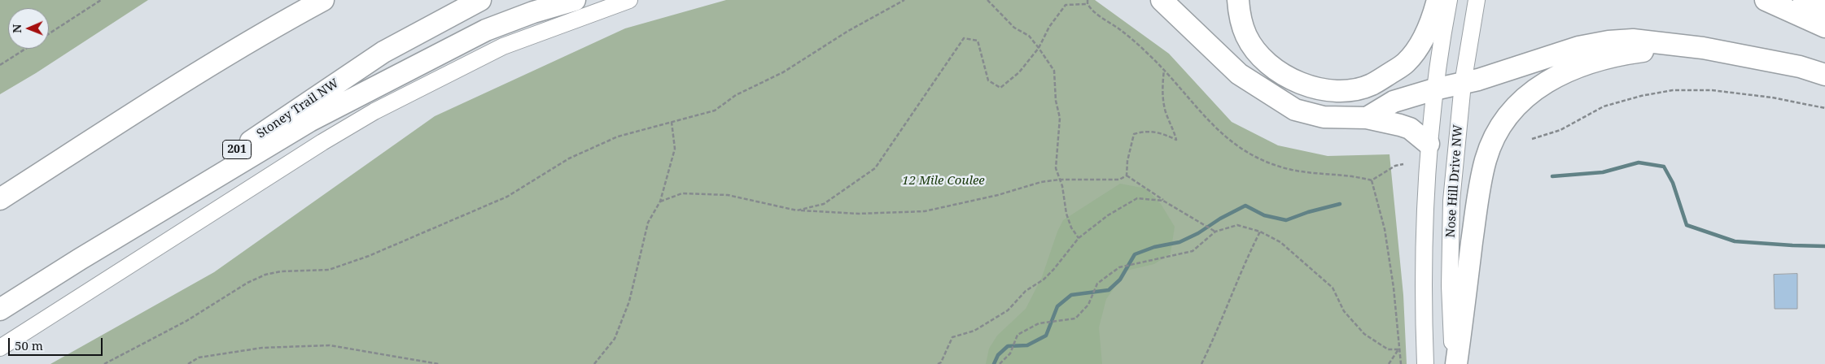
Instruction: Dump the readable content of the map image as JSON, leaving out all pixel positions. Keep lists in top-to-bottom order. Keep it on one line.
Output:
{"streets":{"highway":["Stoney Trail NW","201"],"street":["Nose Hill Drive NW"]},"parks":["12 Mile Coulee"],"scale_bar":"50 m","north":"left"}
